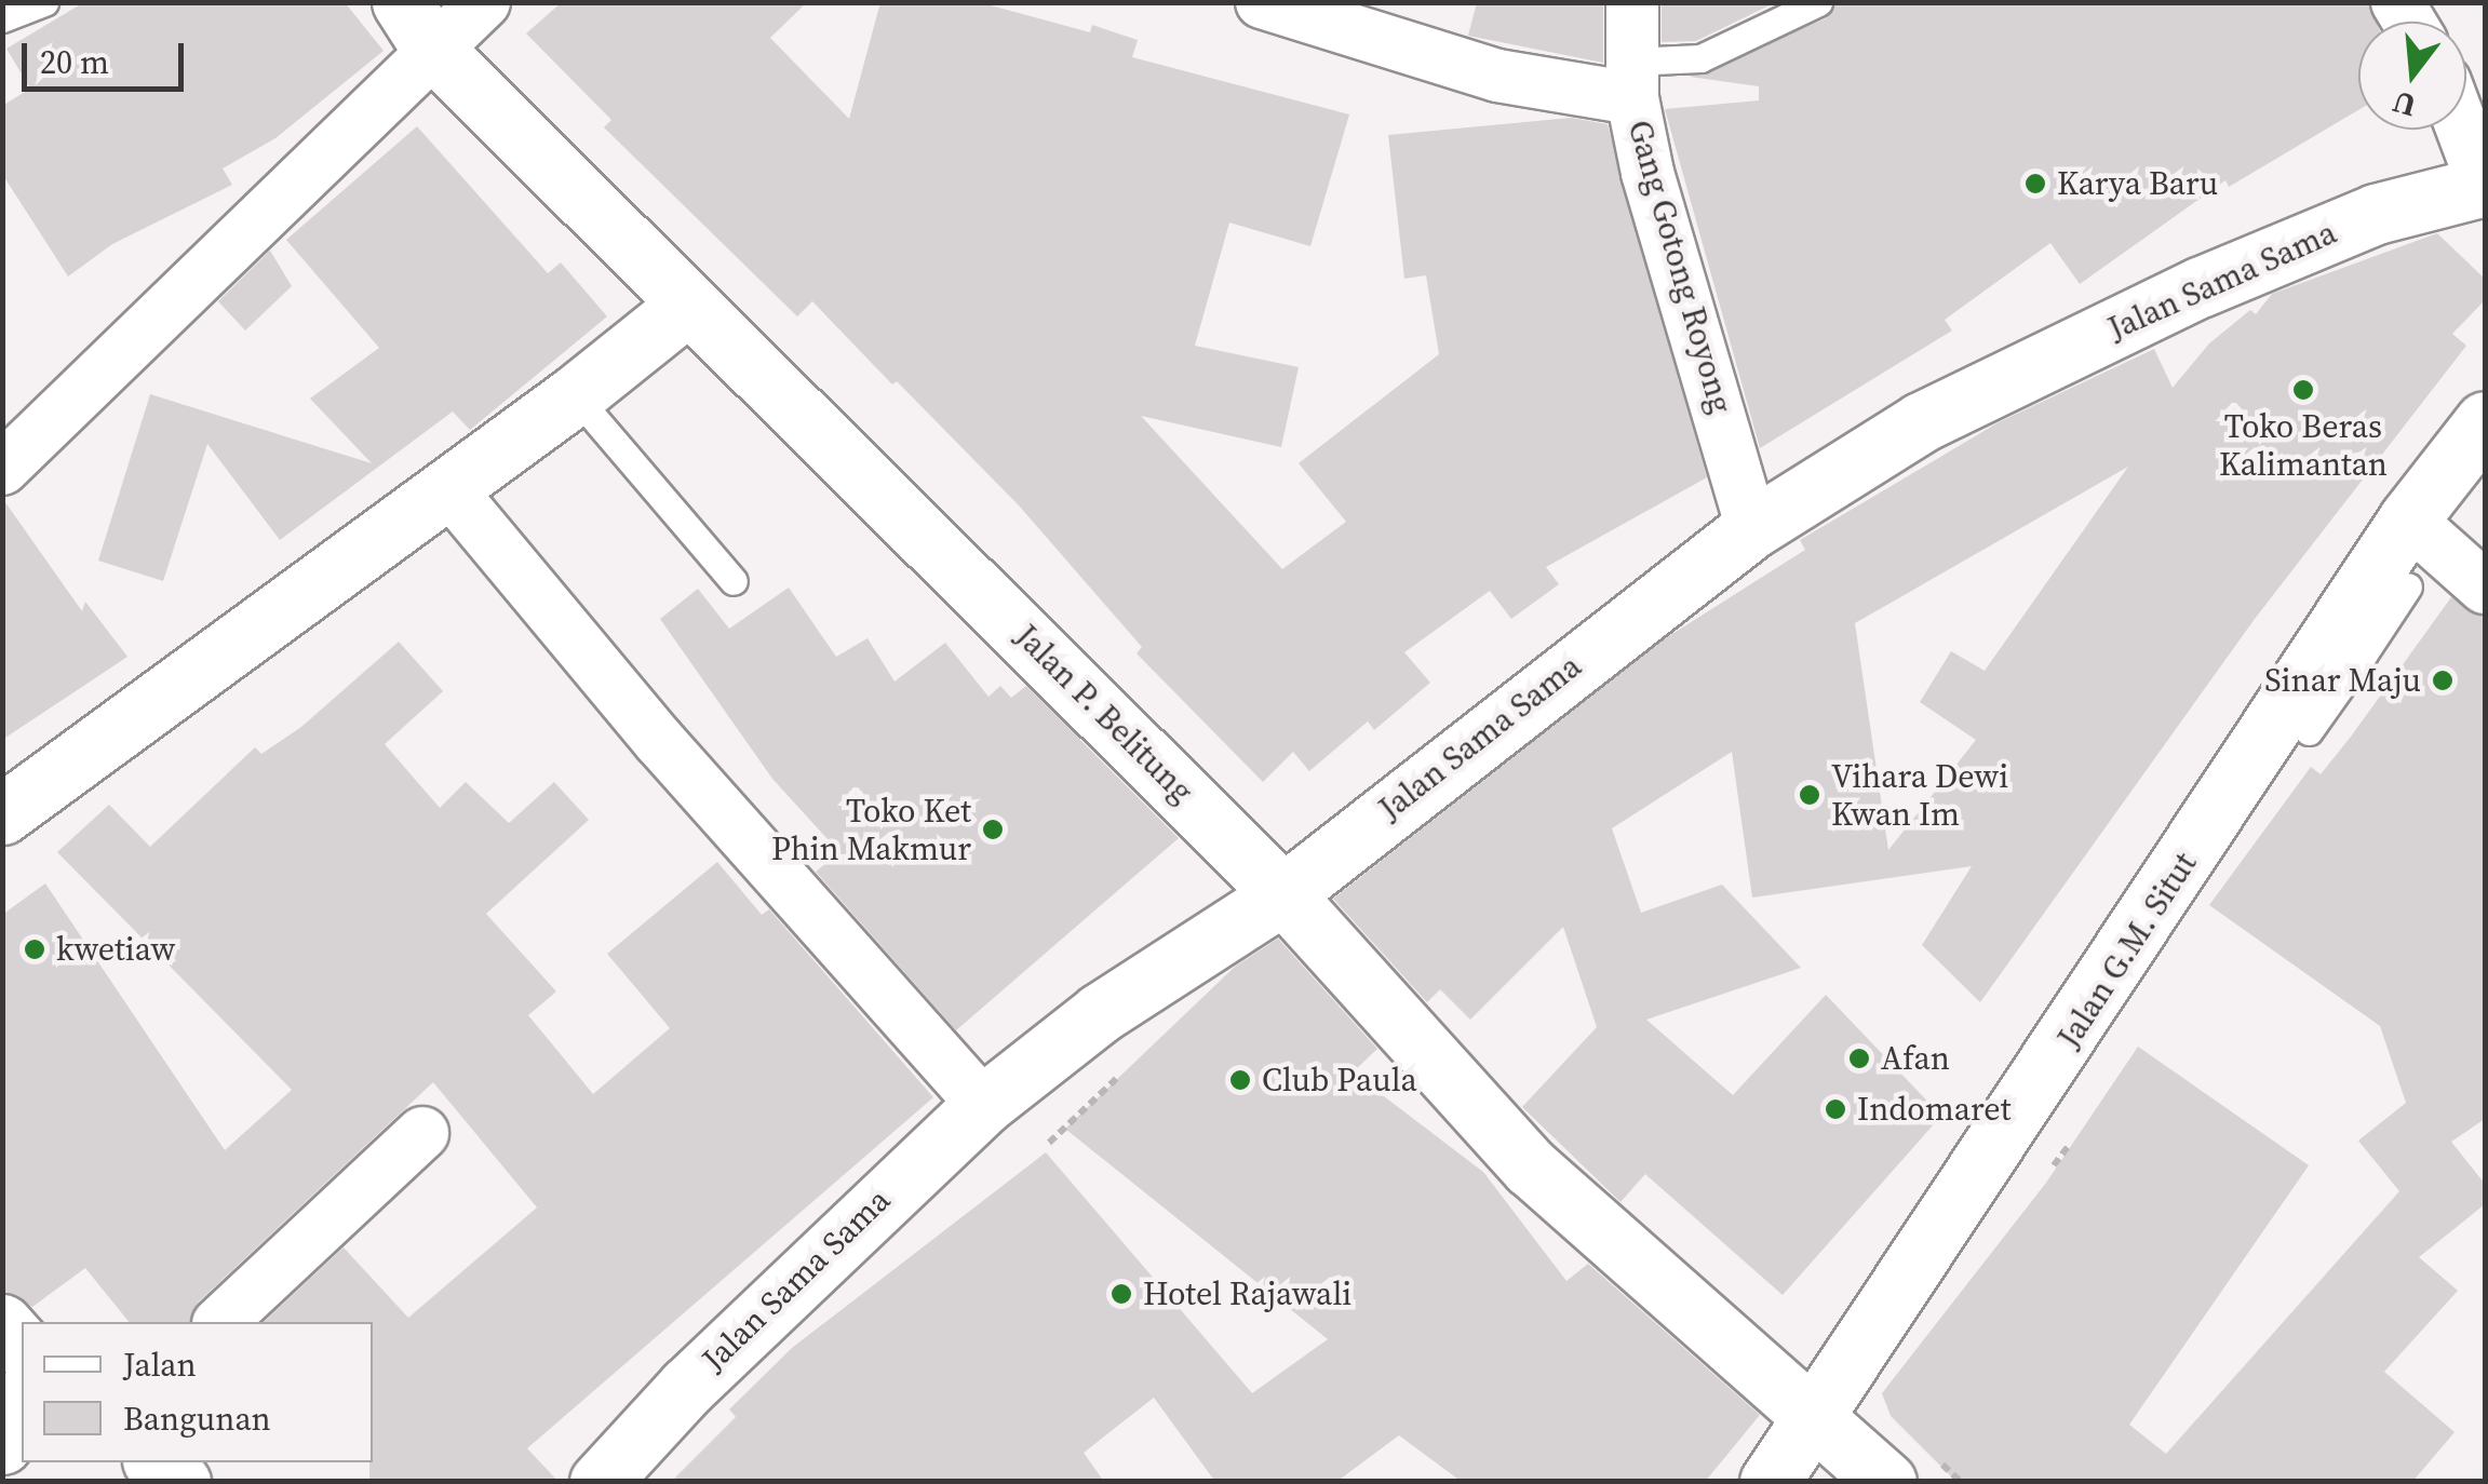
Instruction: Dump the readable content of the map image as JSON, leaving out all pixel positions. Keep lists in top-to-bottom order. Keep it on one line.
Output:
{"streets":{"street":["Gang Gotong Royong","Jalan Sama Sama","Jalan P. Belitung","Jalan G.M. Situt"]},"crossings":[["Gang Gotong Royong","Jalan Sama Sama"],["Jalan Sama Sama","Jalan P. Belitung"],["Jalan P. Belitung","Jalan G.M. Situt"]],"places":["Karya Baru","Toko Beras Kalimantan","Sinar Maju","Vihara Dewi Kwan Im","Toko Ket Phin Makmur","kwetiaw","Afan","Club Paula","Indomaret","Hotel Rajawali"],"legend":["Jalan","Bangunan"],"scale_bar":"20 m","north":"bottom"}
